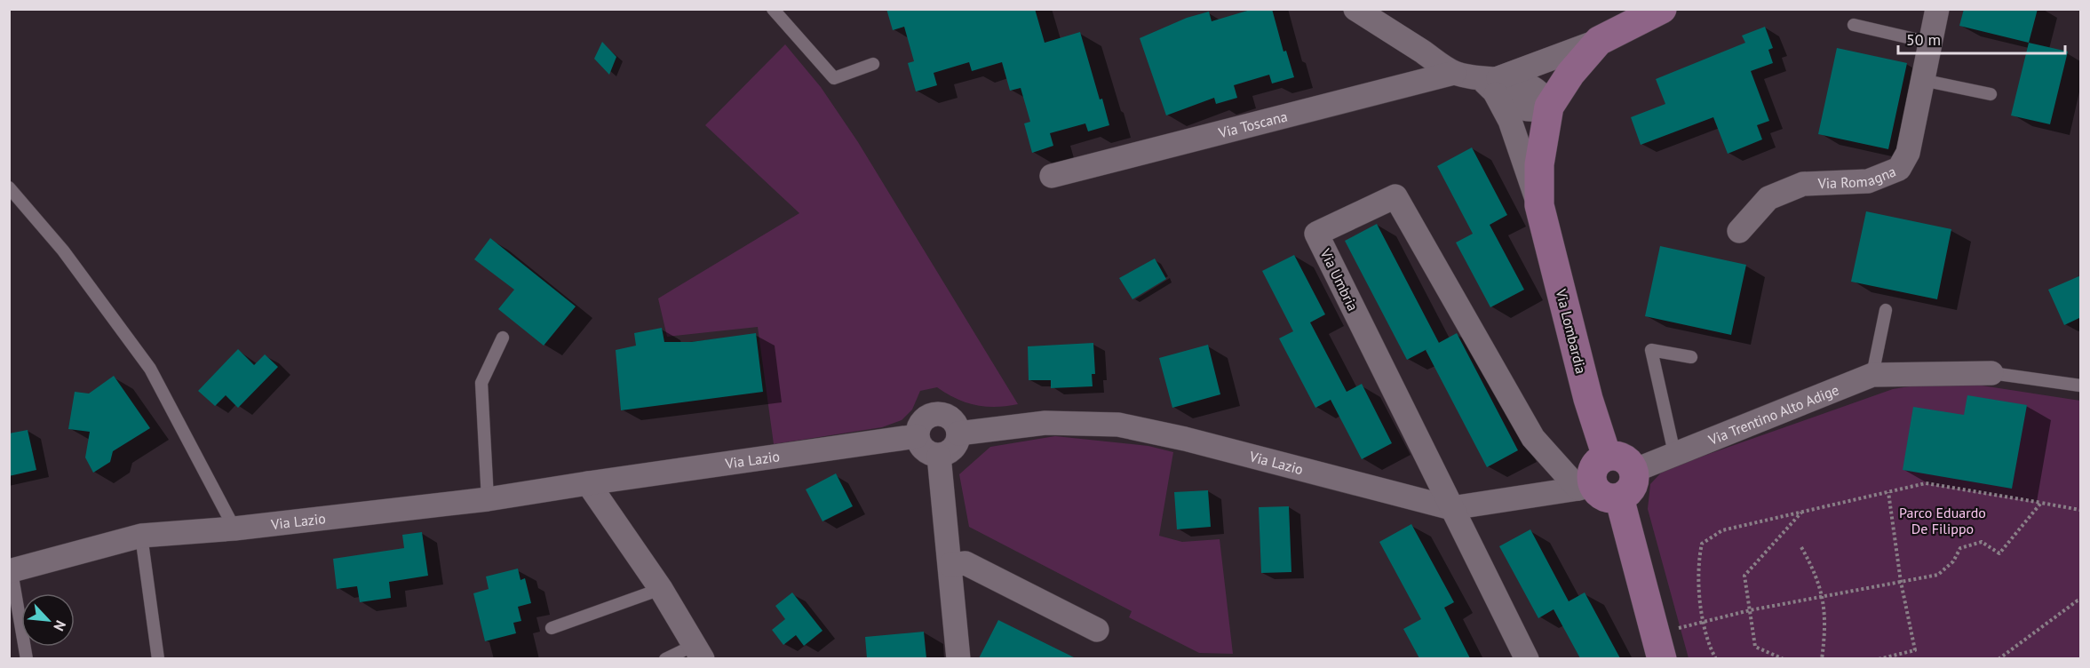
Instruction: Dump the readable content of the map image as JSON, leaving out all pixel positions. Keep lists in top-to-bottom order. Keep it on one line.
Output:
{"streets":{"street":["Via Toscana","Via Romagna","Via Umbria","Via Lombardia","Via Trentino Alto Adige","Via Lazio"]},"crossings":[["Via Toscana","Via Lombardia"],["Via Umbria","Via Lombardia"],["Via Umbria","Via Trentino Alto Adige"],["Via Umbria","Via Lazio"],["Via Lombardia","Via Trentino Alto Adige"],["Via Lombardia","Via Lazio"],["Via Trentino Alto Adige","Via Lazio"]],"parks":["Parco Eduardo De Filippo"],"scale_bar":"50 m","north":"bottom right"}
